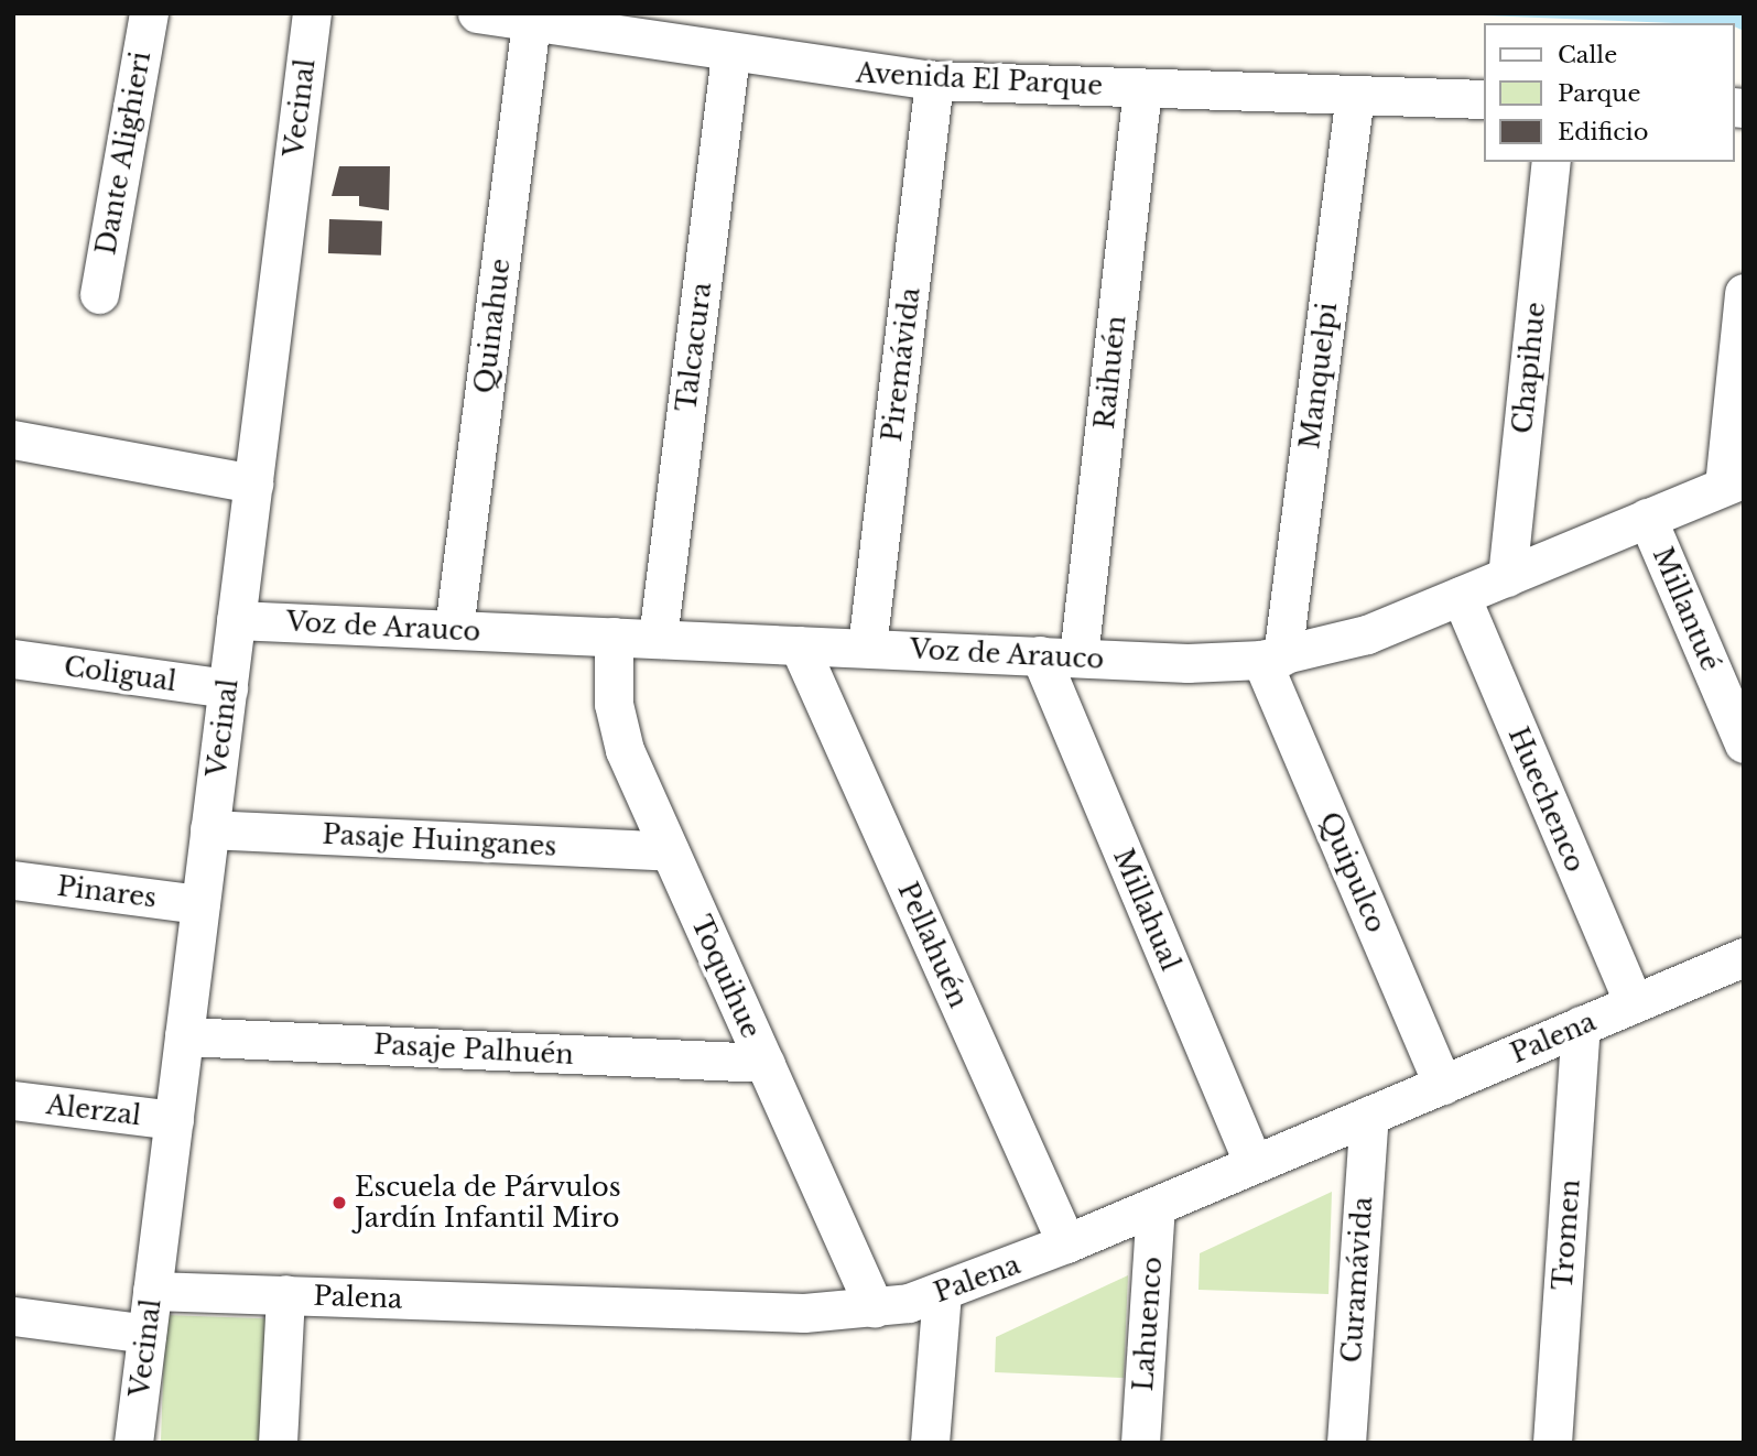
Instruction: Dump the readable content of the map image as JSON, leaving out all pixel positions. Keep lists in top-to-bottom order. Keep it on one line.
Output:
{"streets":{"street":["Avenida El Parque","Vecinal","Dante Alighieri","Quinahue","Talcacura","Piremávida","Chapihue","Raihuén","Manquelpi","Millantué","Voz de Arauco","Coligual","Huechenco","Pasaje Huinganes","Quipulco","Pinares","Millahual","Pellahuén","Toquihue","Palena","Pasaje Palhuén","Alerzal","Tromen","Curamávida","Lahuenco"]},"crossings":[["Avenida El Parque","Quinahue"],["Avenida El Parque","Talcacura"],["Avenida El Parque","Piremávida"],["Avenida El Parque","Raihuén"],["Avenida El Parque","Manquelpi"],["Vecinal","Voz de Arauco"],["Vecinal","Coligual"],["Vecinal","Pasaje Huinganes"],["Vecinal","Pinares"],["Vecinal","Palena"],["Vecinal","Pasaje Palhuén"],["Vecinal","Alerzal"],["Quinahue","Voz de Arauco"],["Talcacura","Voz de Arauco"],["Piremávida","Voz de Arauco"],["Chapihue","Voz de Arauco"],["Raihuén","Voz de Arauco"],["Manquelpi","Voz de Arauco"],["Manquelpi","Quipulco"],["Millantué","Voz de Arauco"],["Voz de Arauco","Huechenco"],["Voz de Arauco","Quipulco"],["Voz de Arauco","Millahual"],["Voz de Arauco","Pellahuén"],["Voz de Arauco","Toquihue"],["Huechenco","Palena"],["Pasaje Huinganes","Toquihue"],["Quipulco","Palena"],["Millahual","Palena"],["Pellahuén","Palena"],["Toquihue","Palena"],["Toquihue","Pasaje Palhuén"],["Palena","Tromen"],["Palena","Curamávida"],["Palena","Lahuenco"]],"places":["Escuela de Párvulos Jardín Infantil Miro"],"legend":["Calle","Parque","Edificio"]}
